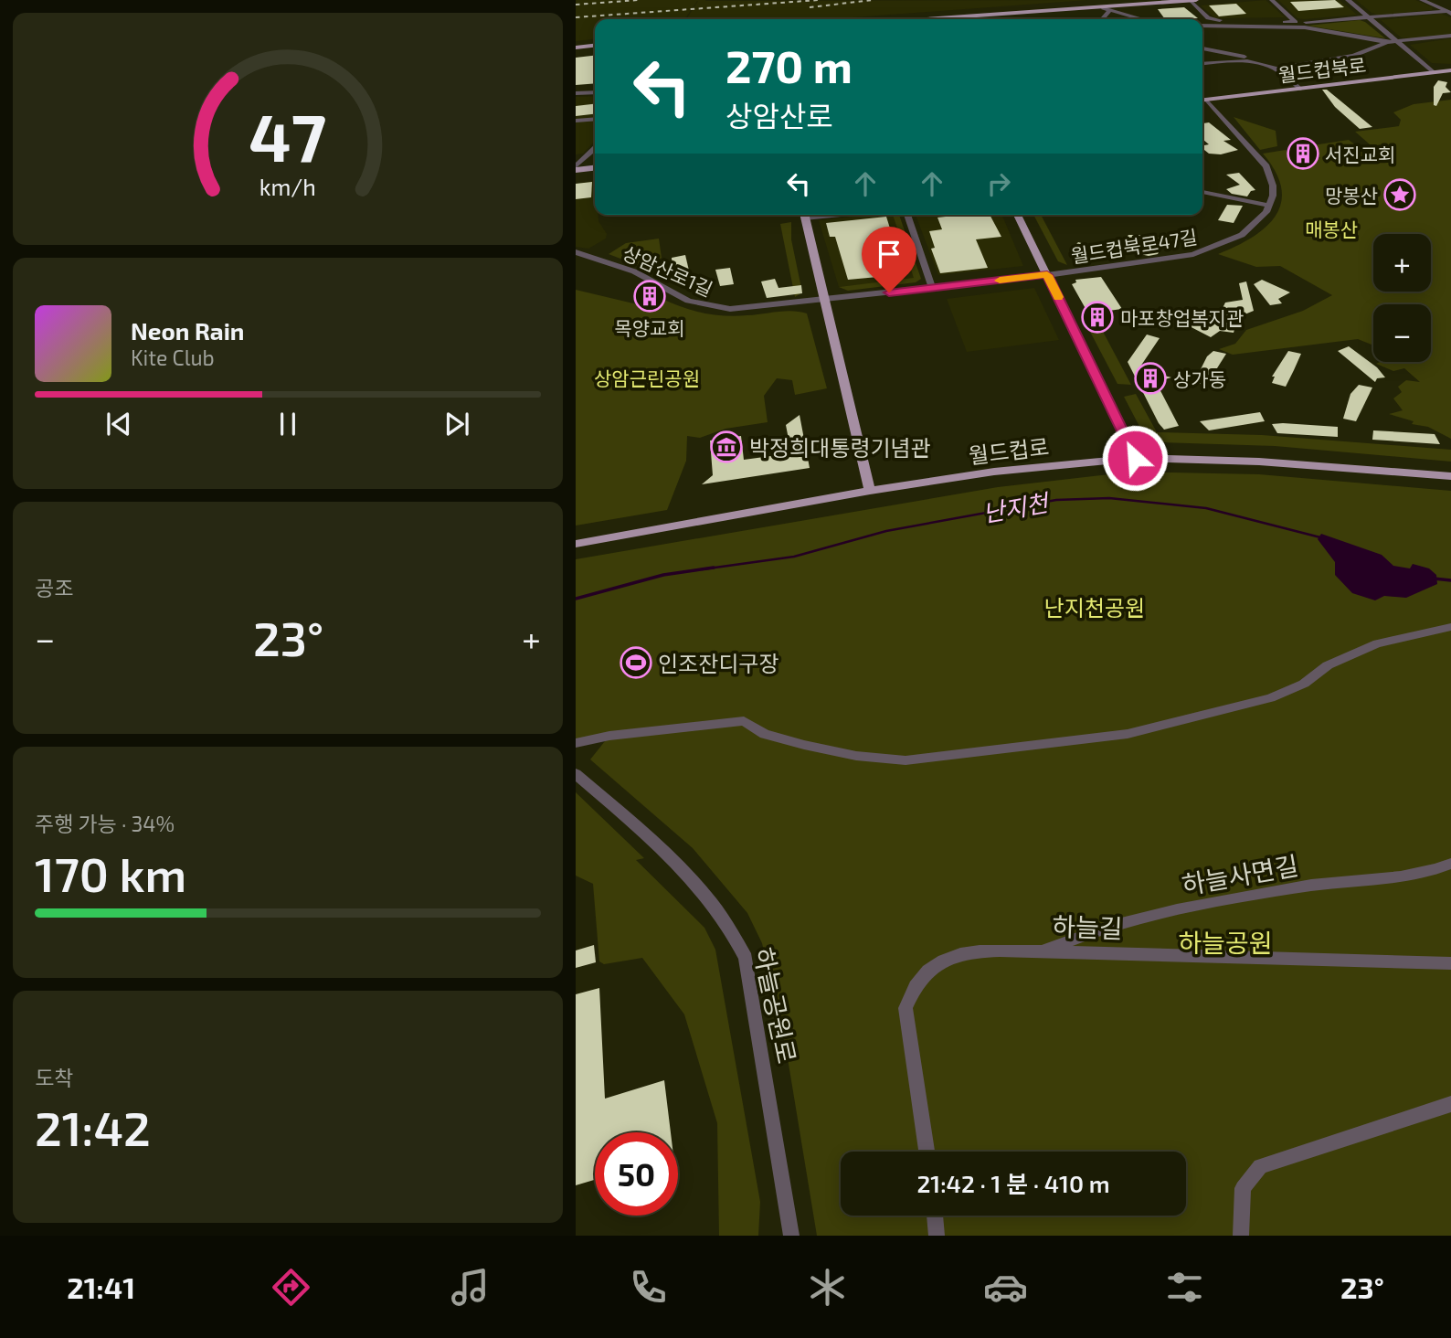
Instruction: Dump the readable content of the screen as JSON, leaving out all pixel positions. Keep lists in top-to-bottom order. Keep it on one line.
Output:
{"streets":{"main road":["월드컵북로","월드컵로"],"street":["월드컵북로47길","상암산로1길","하늘사면길","하늘길","하늘공원로"]},"crossings":[["하늘사면길","하늘길"]],"water":["난지천"],"parks":["매봉산","상암근린공원","난지천공원","하늘공원"],"places":{"building":["서진교회","목양교회","마포창업복지관","상가동"],"place":["망봉산"],"museum":["박정희대통령기념관"],"sports":["인조잔디구장"]},"page":{"turn":["270 m","상암산로"],"map_buttons":["+","−"],"song":["Neon Rain","Kite Club"],"tile":["공조",["주행 가능 · 34%","170 km"],["도착","21:42"]],"heat":["−","23°","+"],"limit":"50","trip":"21:42 · 1 분 · 410 m","tabs":["21:41","23°"],"gauge":["47","km/h"]}}
